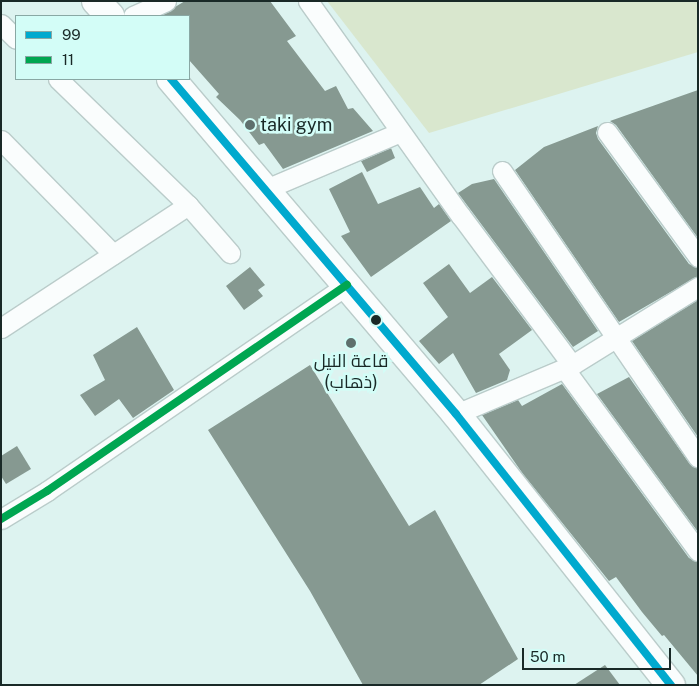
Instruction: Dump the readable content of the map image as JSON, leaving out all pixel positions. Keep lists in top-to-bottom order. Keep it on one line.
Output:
{"places":["taki gym","قاعة النيل (ذهاب)"],"lines":["transit line 99","transit line 11"],"legend":["99","11"],"scale_bar":"50 m"}
